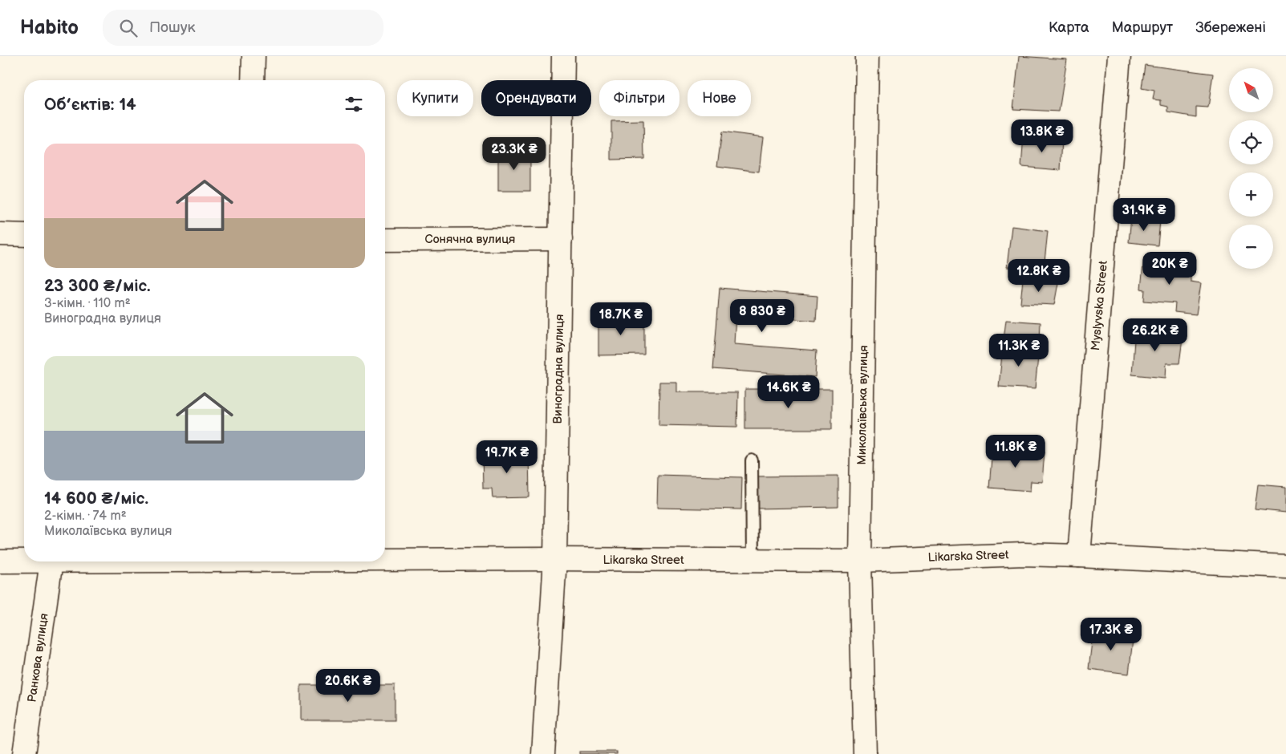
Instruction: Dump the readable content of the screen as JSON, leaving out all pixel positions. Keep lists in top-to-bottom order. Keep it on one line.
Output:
{"streets":{"street":["Сонячна вулиця","Myslyvska Street","Виноградна вулиця","Миколаївська вулиця","Likarska Street","Ранкова вулиця"]},"crossings":[["Сонячна вулиця","Виноградна вулиця"],["Myslyvska Street","Likarska Street"],["Виноградна вулиця","Likarska Street"],["Миколаївська вулиця","Likarska Street"],["Likarska Street","Ранкова вулиця"]],"north":"top left","page":{"header":"Habito","search":"Пошук","nav":["Карта","Маршрут","Збережені"],"map_buttons":["+","−"],"chip":["Купити","Орендувати","Фільтри","Нове"],"heading":"Об’єктів: 14","price":["13.8K ₴","23.3K ₴","31.9K ₴","20K ₴","12.8K ₴","8 830 ₴","18.7K ₴","26.2K ₴","11.3K ₴","14.6K ₴","11.8K ₴","19.7K ₴","17.3K ₴","20.6K ₴"],"list":[{"name":"23 300 ₴/міс.","note":"3-кімн. · 110 m² · Виноградна вулиця"},{"name":"14 600 ₴/міс.","note":"2-кімн. · 74 m² · Миколаївська вулиця"}]}}
